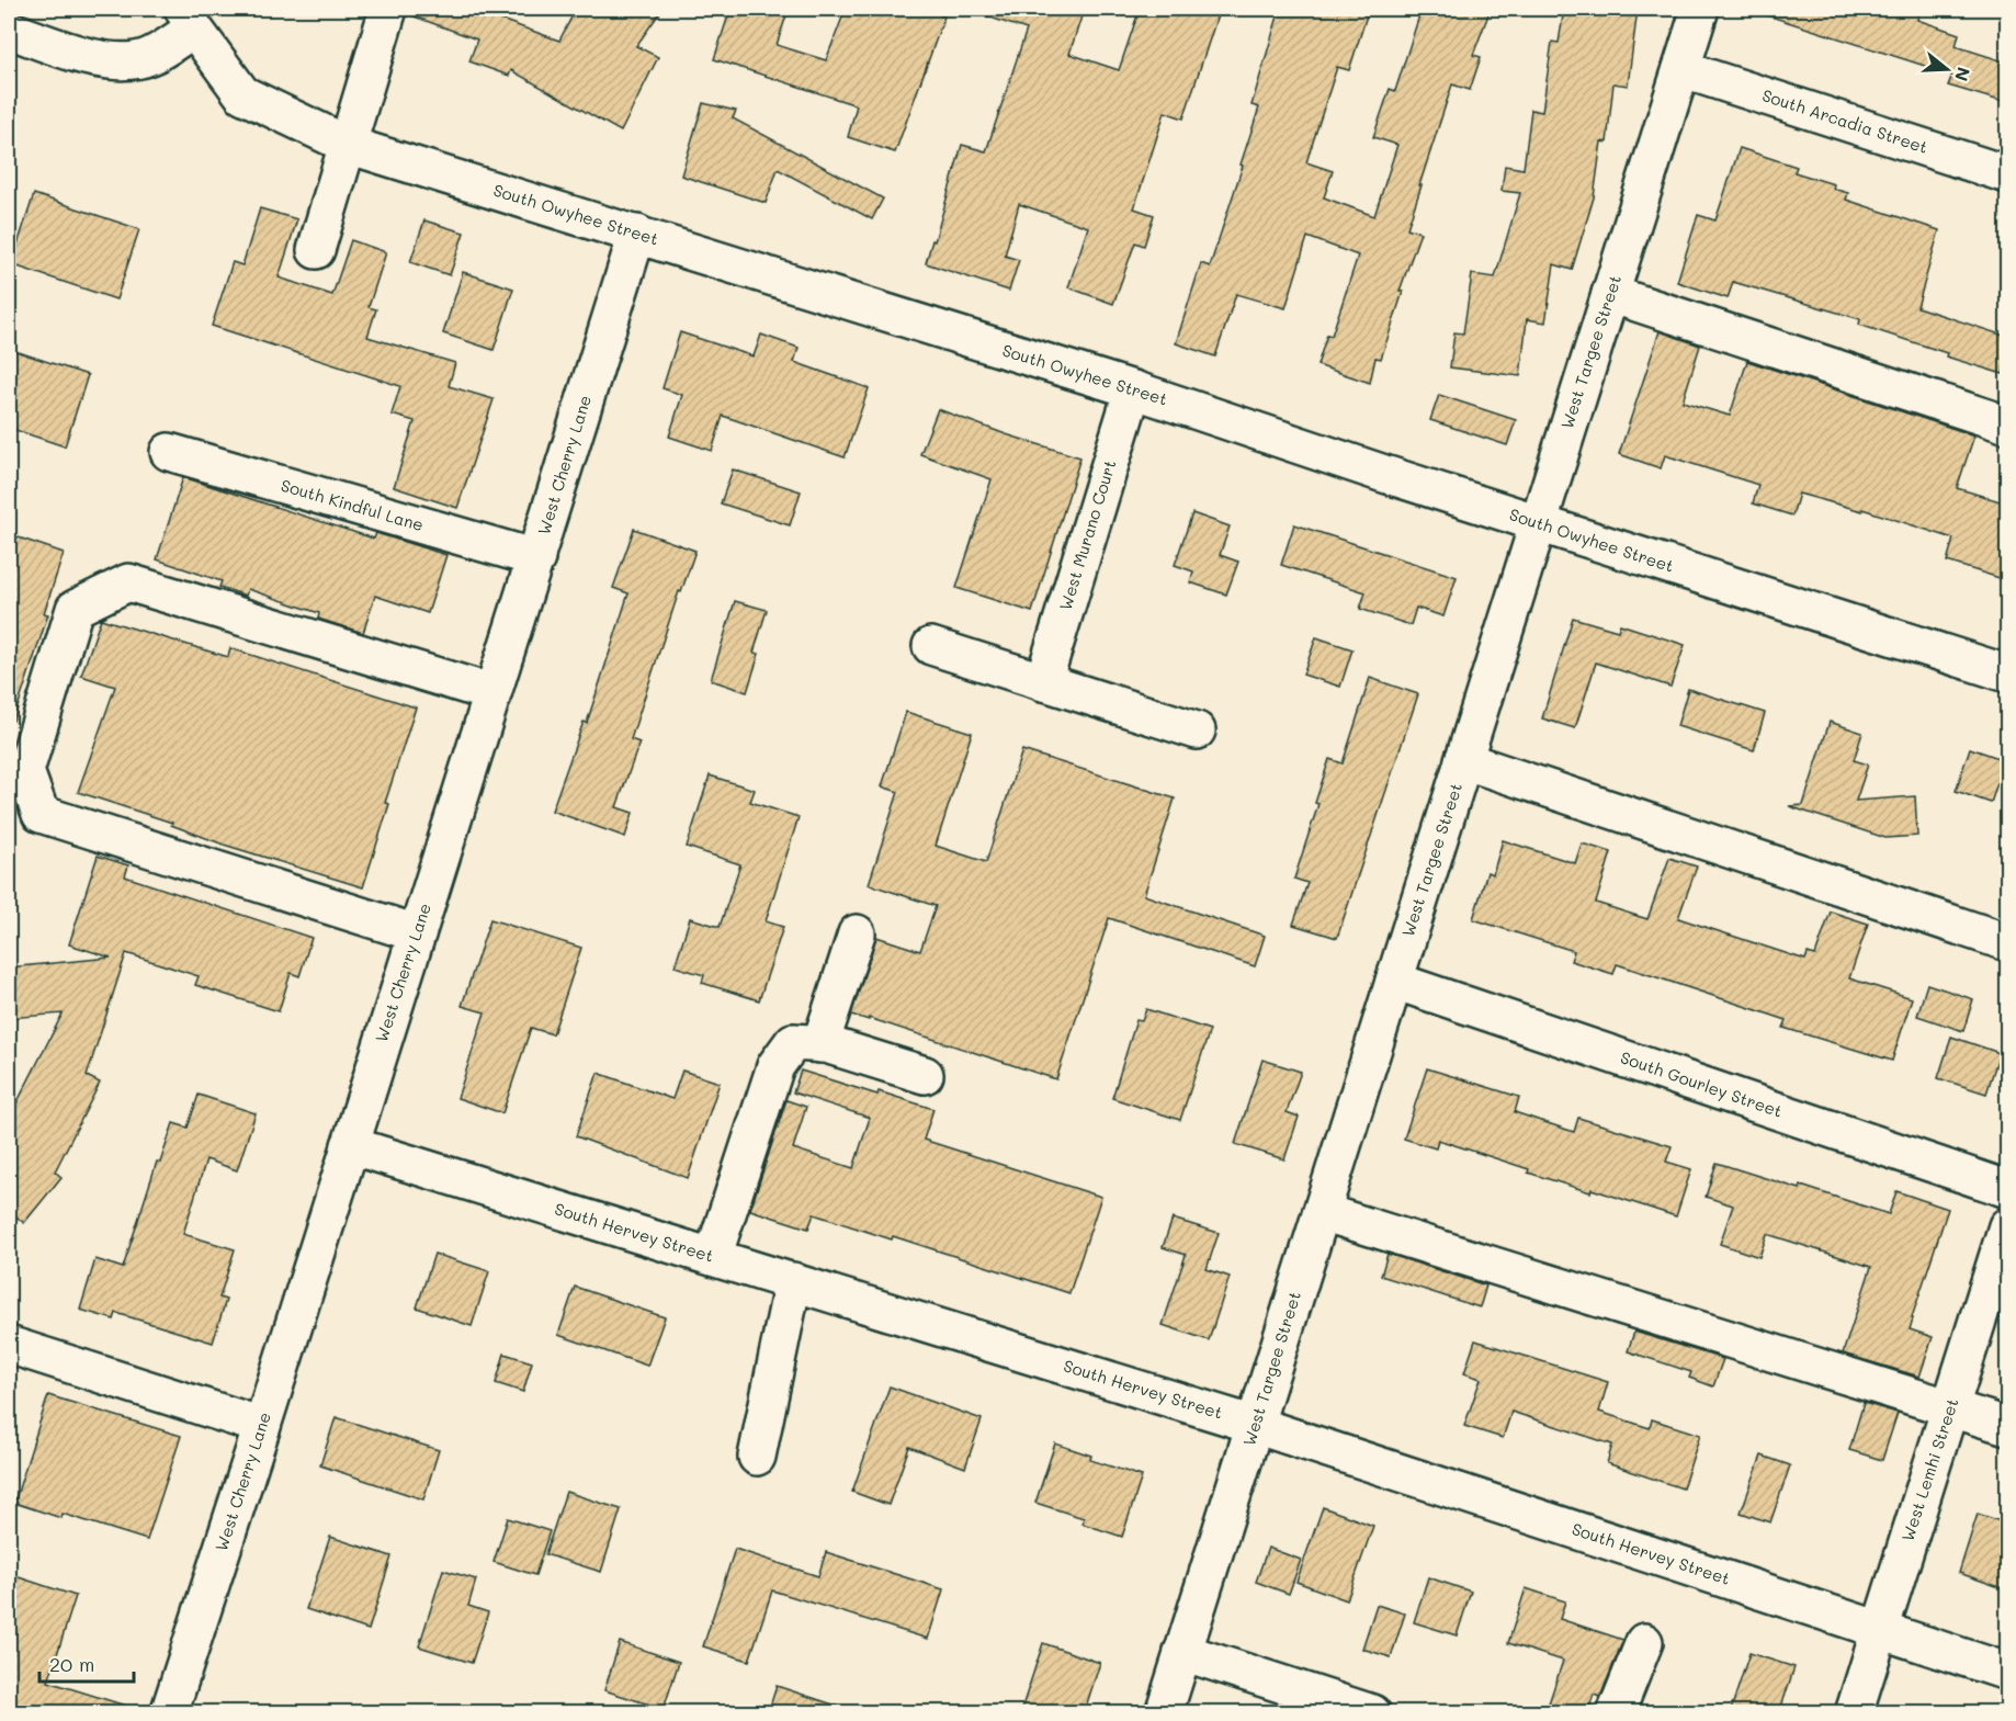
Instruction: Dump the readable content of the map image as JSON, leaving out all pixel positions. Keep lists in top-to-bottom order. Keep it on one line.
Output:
{"streets":{"street":["South Arcadia Street","South Owyhee Street","West Targee Street","West Cherry Lane","South Kindful Lane","West Murano Court","South Gourley Street","South Hervey Street","West Lemhi Street"]},"crossings":[["South Arcadia Street","West Targee Street"],["South Owyhee Street","West Targee Street"],["South Owyhee Street","West Cherry Lane"],["South Owyhee Street","West Murano Court"],["West Targee Street","South Gourley Street"],["West Targee Street","South Hervey Street"],["West Cherry Lane","South Kindful Lane"],["West Cherry Lane","South Hervey Street"],["South Hervey Street","West Lemhi Street"]],"scale_bar":"20 m","north":"right"}
